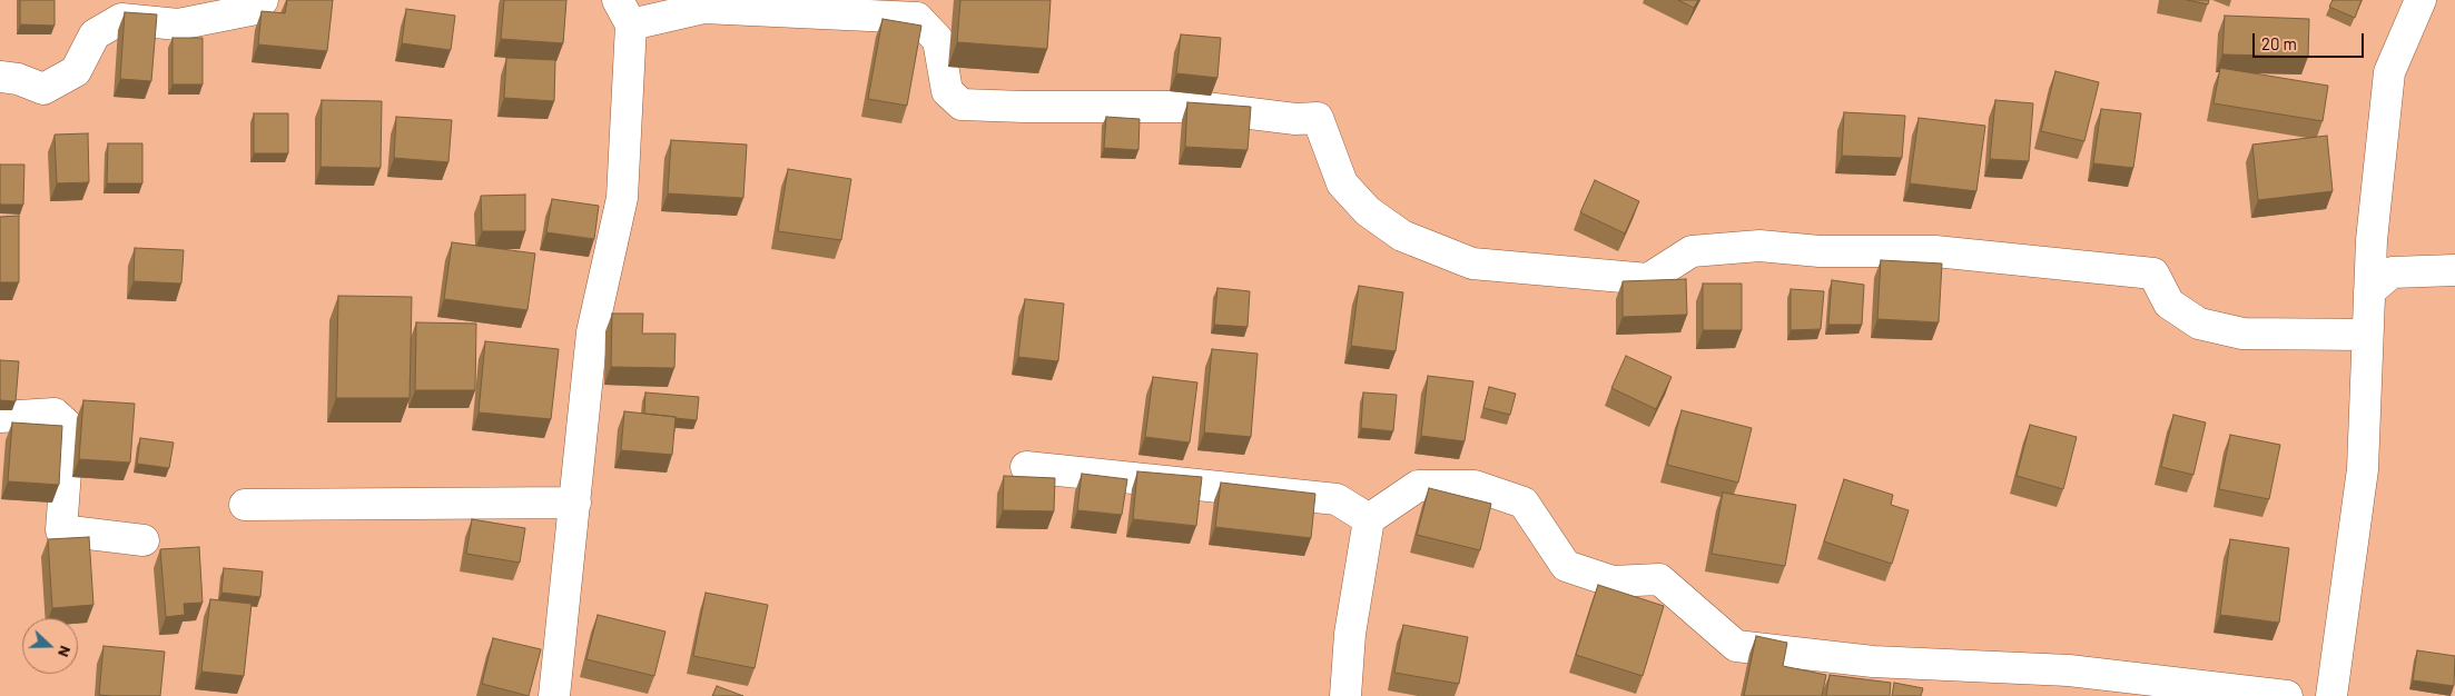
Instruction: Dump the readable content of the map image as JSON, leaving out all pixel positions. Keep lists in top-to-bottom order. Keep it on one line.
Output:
{"scale_bar":"20 m","north":"right"}
